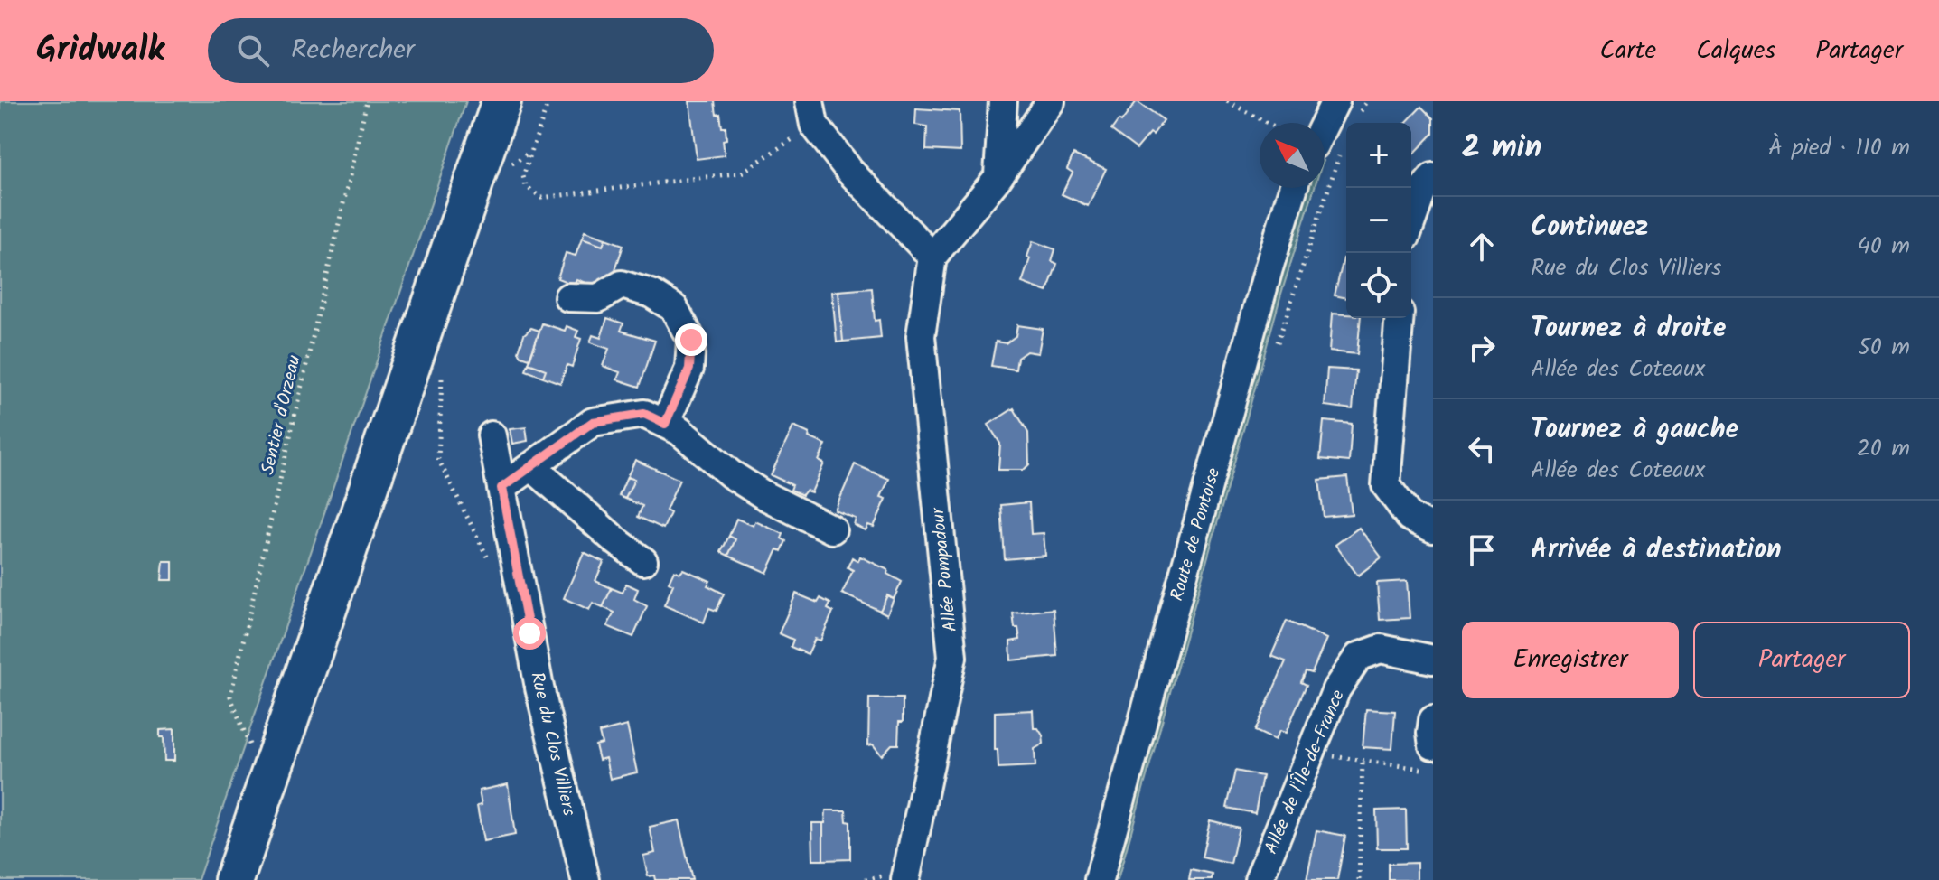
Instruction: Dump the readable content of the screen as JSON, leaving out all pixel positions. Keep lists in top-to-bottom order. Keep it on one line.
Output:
{"streets":{"street":["Route de Pontoise","Allée Pompadour","Rue du Clos Villiers","Allée de l'Île-de-France"],"path":["Sentier d'Orzeau"]},"north":"top left","page":{"header":"Gridwalk","search":"Rechercher","nav":["Carte","Calques","Partager"],"heading":["2 min","À pied · 110 m"],"map_buttons":["+","−"],"list":[["Continuez","Rue du Clos Villiers","40 m"],["Tournez à droite","Allée des Coteaux","50 m"],["Tournez à gauche","Allée des Coteaux","20 m"],"Arrivée à destination"],"buttons":["Enregistrer","Partager"]}}
